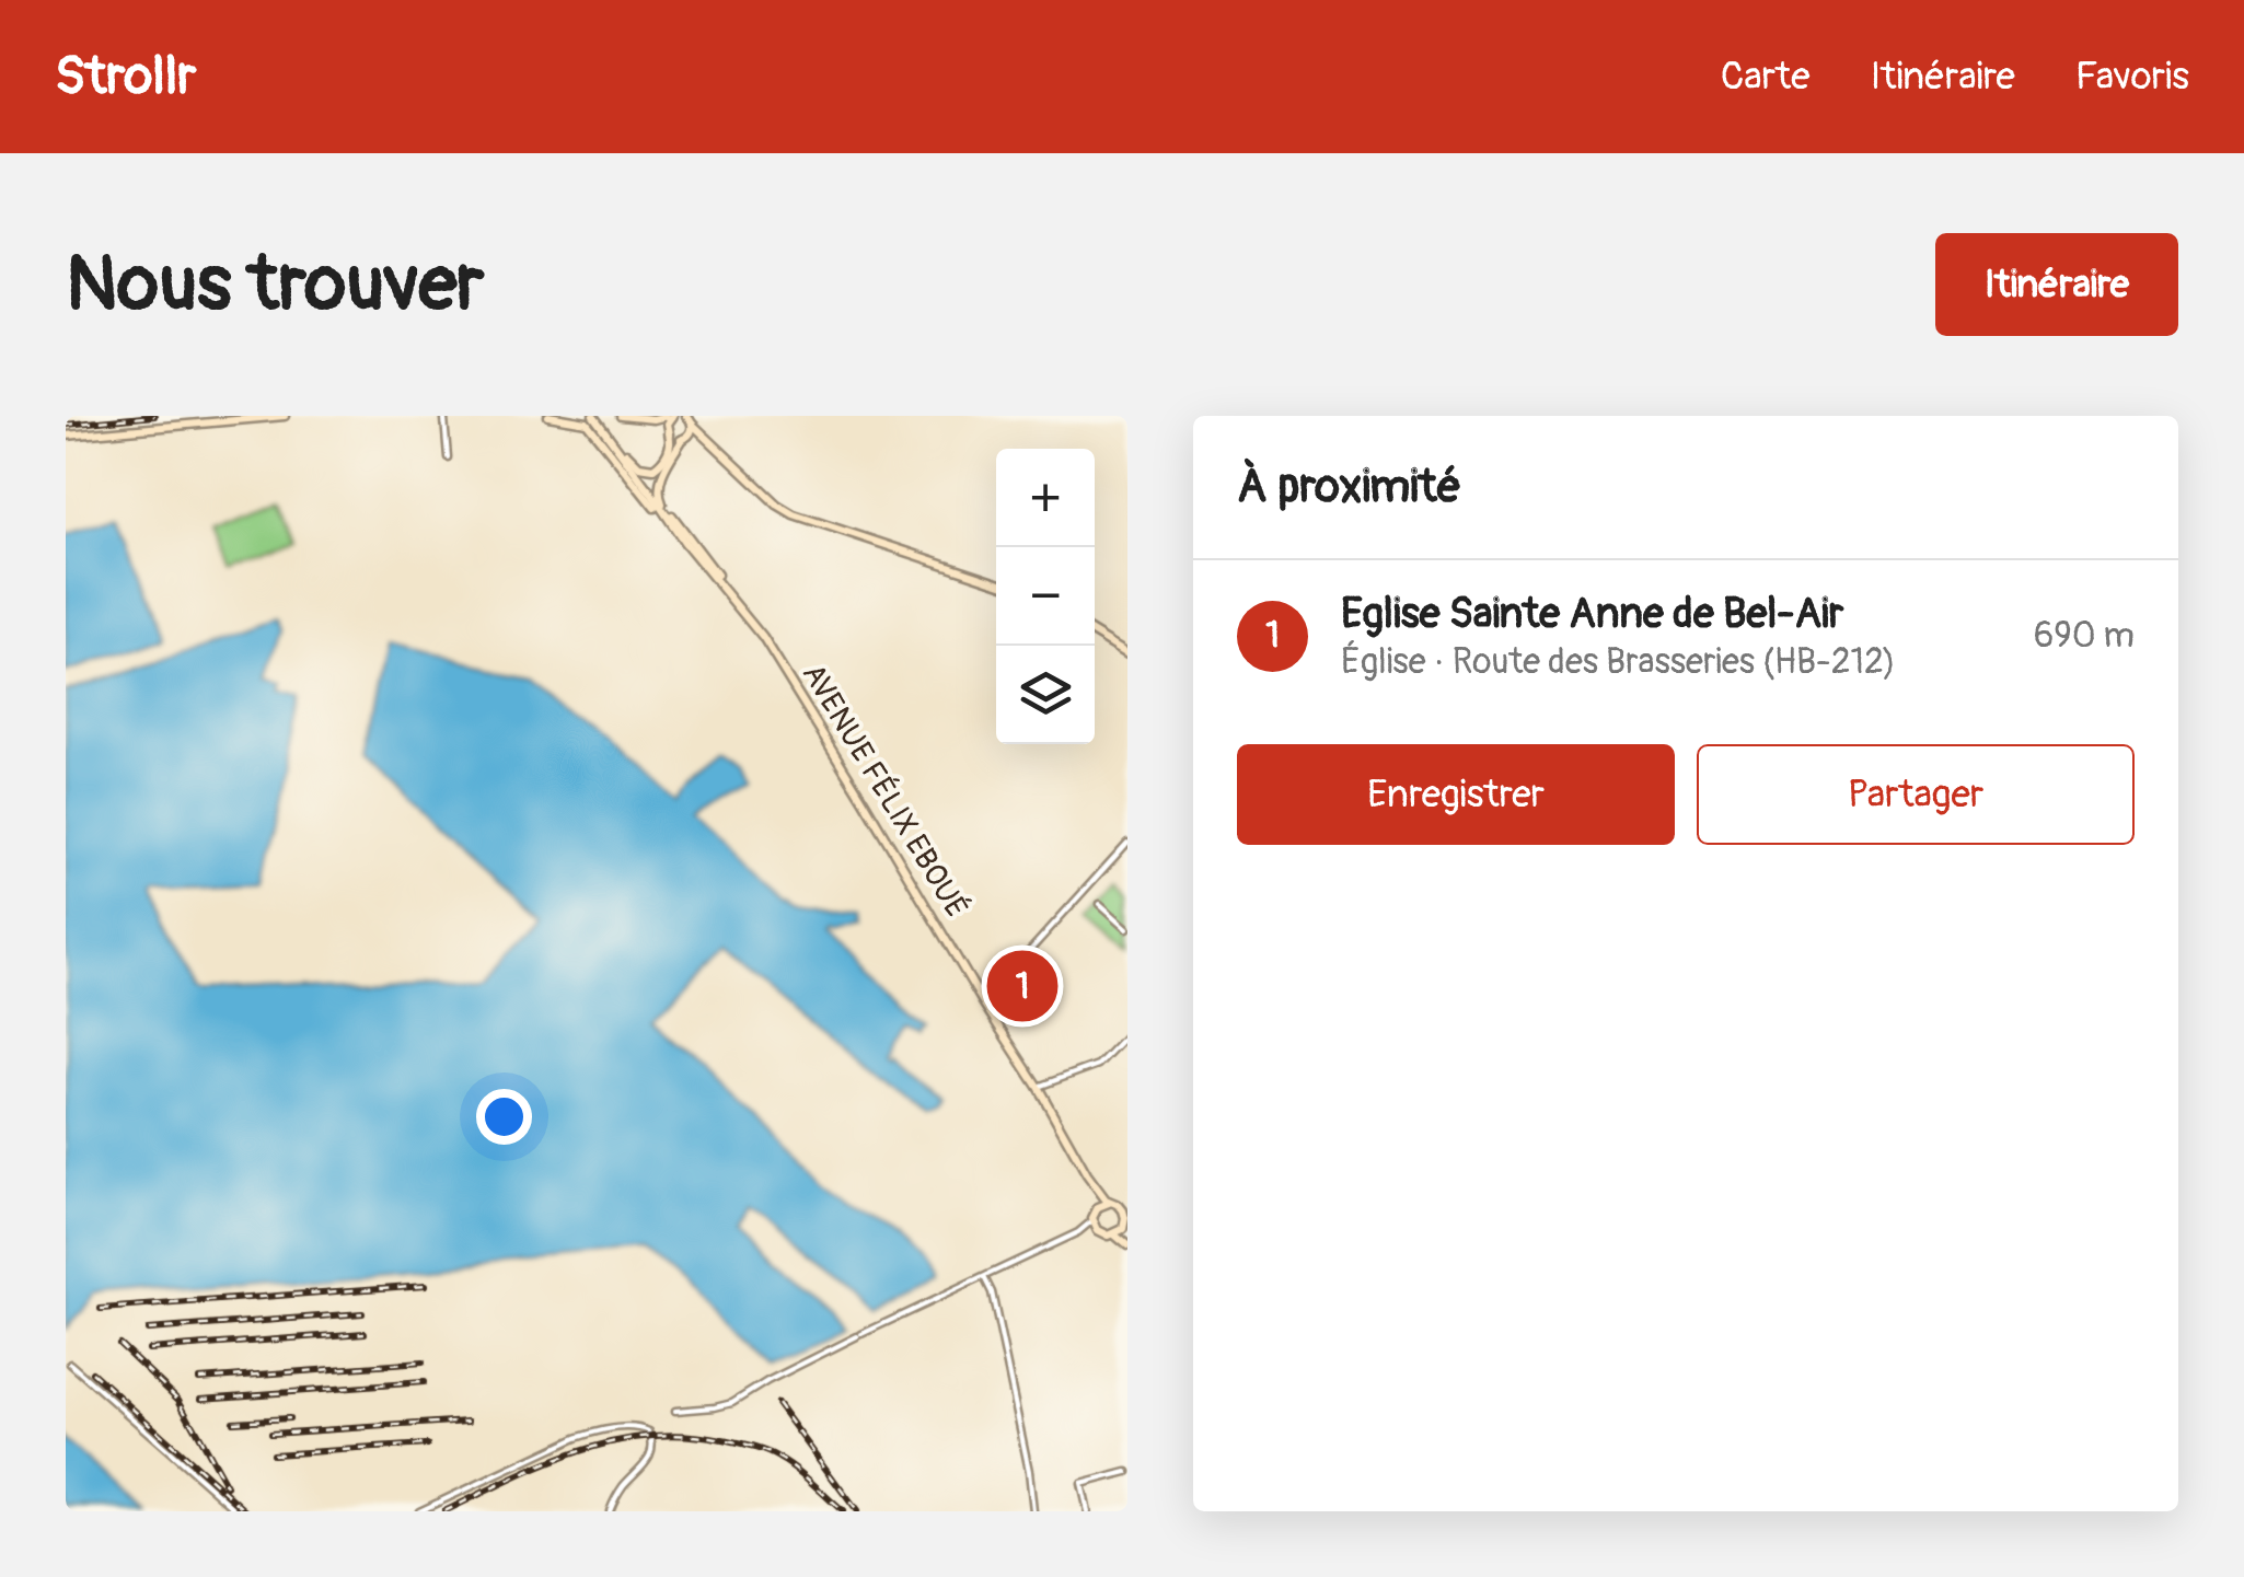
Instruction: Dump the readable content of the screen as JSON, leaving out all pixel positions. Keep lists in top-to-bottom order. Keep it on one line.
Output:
{"streets":{"street":["AVENUE FÉLIX EBOUÉ"]},"page":{"header":"Strollr","nav":["Carte","Itinéraire","Favoris"],"buttons":["Itinéraire",["Enregistrer","Partager"]],"title":"Nous trouver","heading":"À proximité","map_buttons":["+","−"],"list":[{"mark":"1","name":"Eglise Sainte Anne de Bel-Air","note":"Église · Route des Brasseries (HB-212)","value":"690 m"}],"pins":"1"}}
